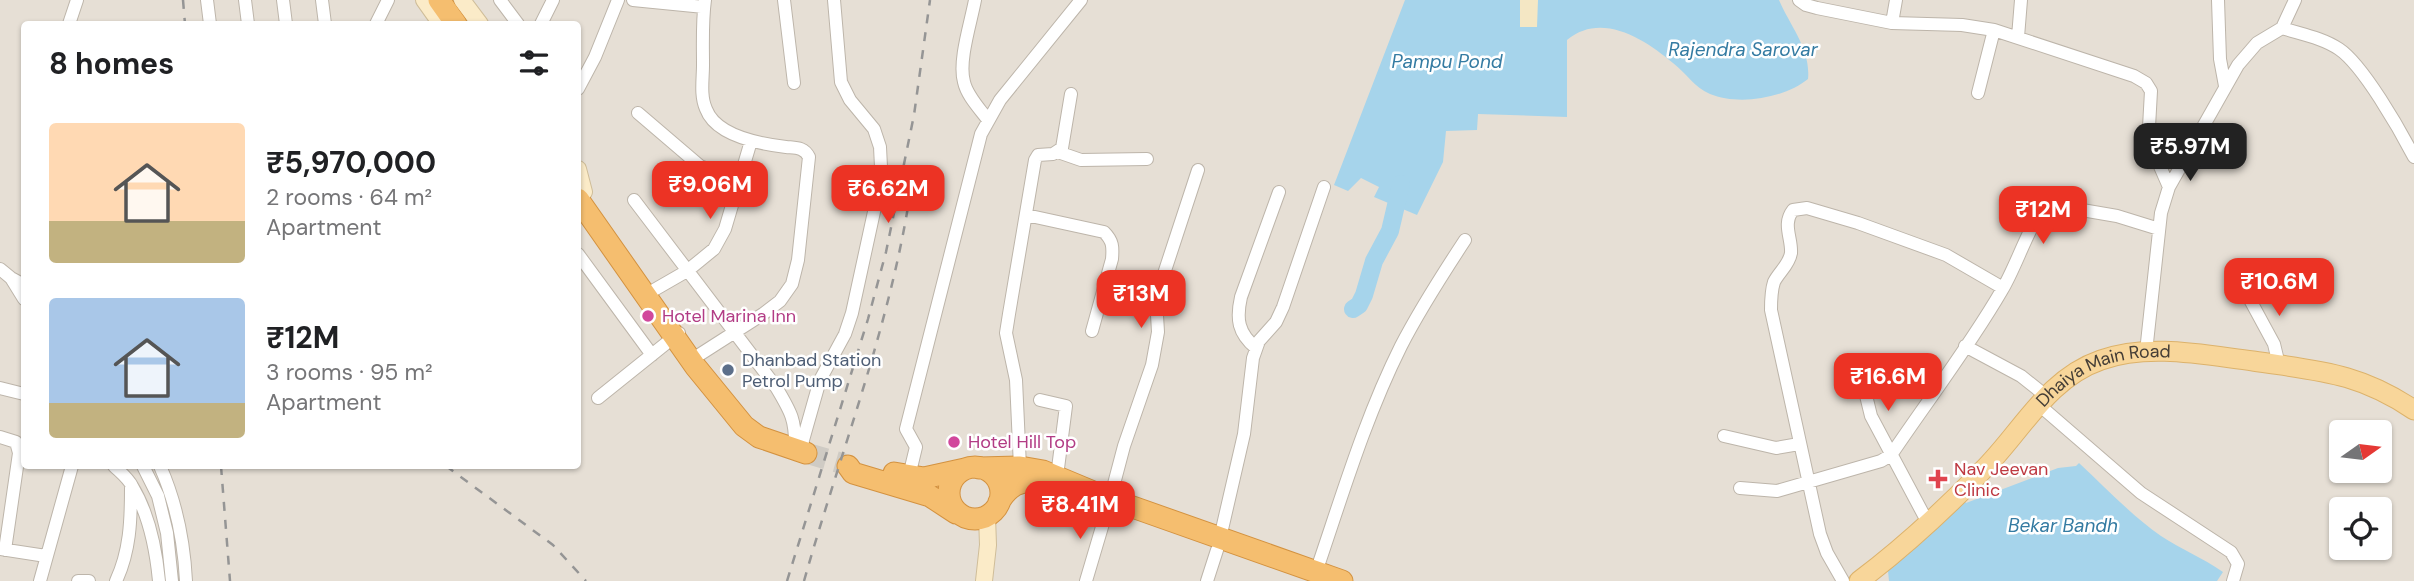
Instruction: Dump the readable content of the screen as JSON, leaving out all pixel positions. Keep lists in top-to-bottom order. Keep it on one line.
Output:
{"streets":{"main road":["Dhaiya Main Road"]},"water":["Rajendra Sarovar","Pampu Pond","Bekar Bandh"],"places":{"other":["Hotel Marina Inn","Dhanbad Station Petrol Pump","Hotel Hill Top"],"health":["Nav Jeevan Clinic"]},"north":"right","page":{"heading":"8 homes","list":[{"name":"₹5,970,000","note":"2 rooms · 64 m² · Apartment"},{"name":"₹12M","note":"3 rooms · 95 m² · Apartment"}],"price":["₹5.97M","₹9.06M","₹6.62M","₹12M","₹10.6M","₹13M","₹16.6M","₹8.41M"]}}
